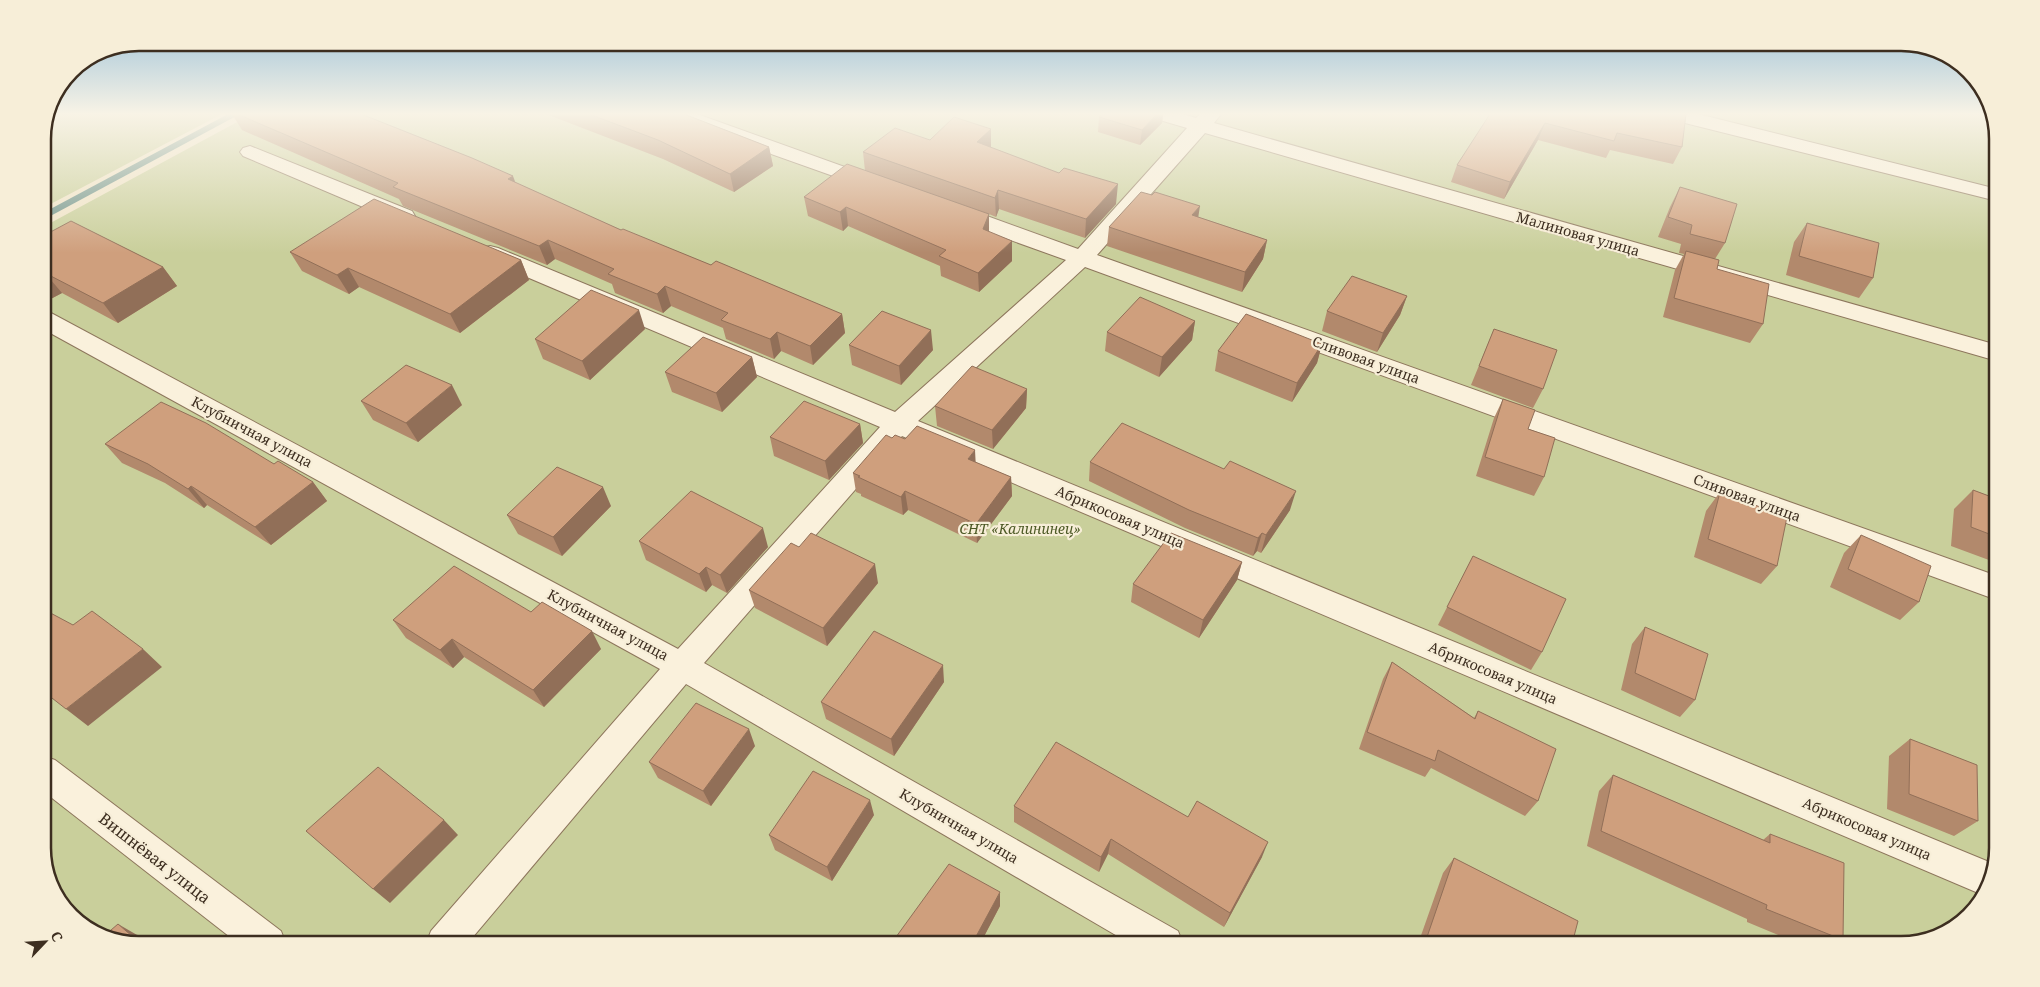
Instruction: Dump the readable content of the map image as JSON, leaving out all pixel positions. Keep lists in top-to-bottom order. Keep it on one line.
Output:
{"streets":{"street":["Малиновая улица","Сливовая улица","Клубничная улица","Абрикосовая улица","Вишнёвая улица"]},"parks":["СНТ «Калининец»"],"north":"top right"}
